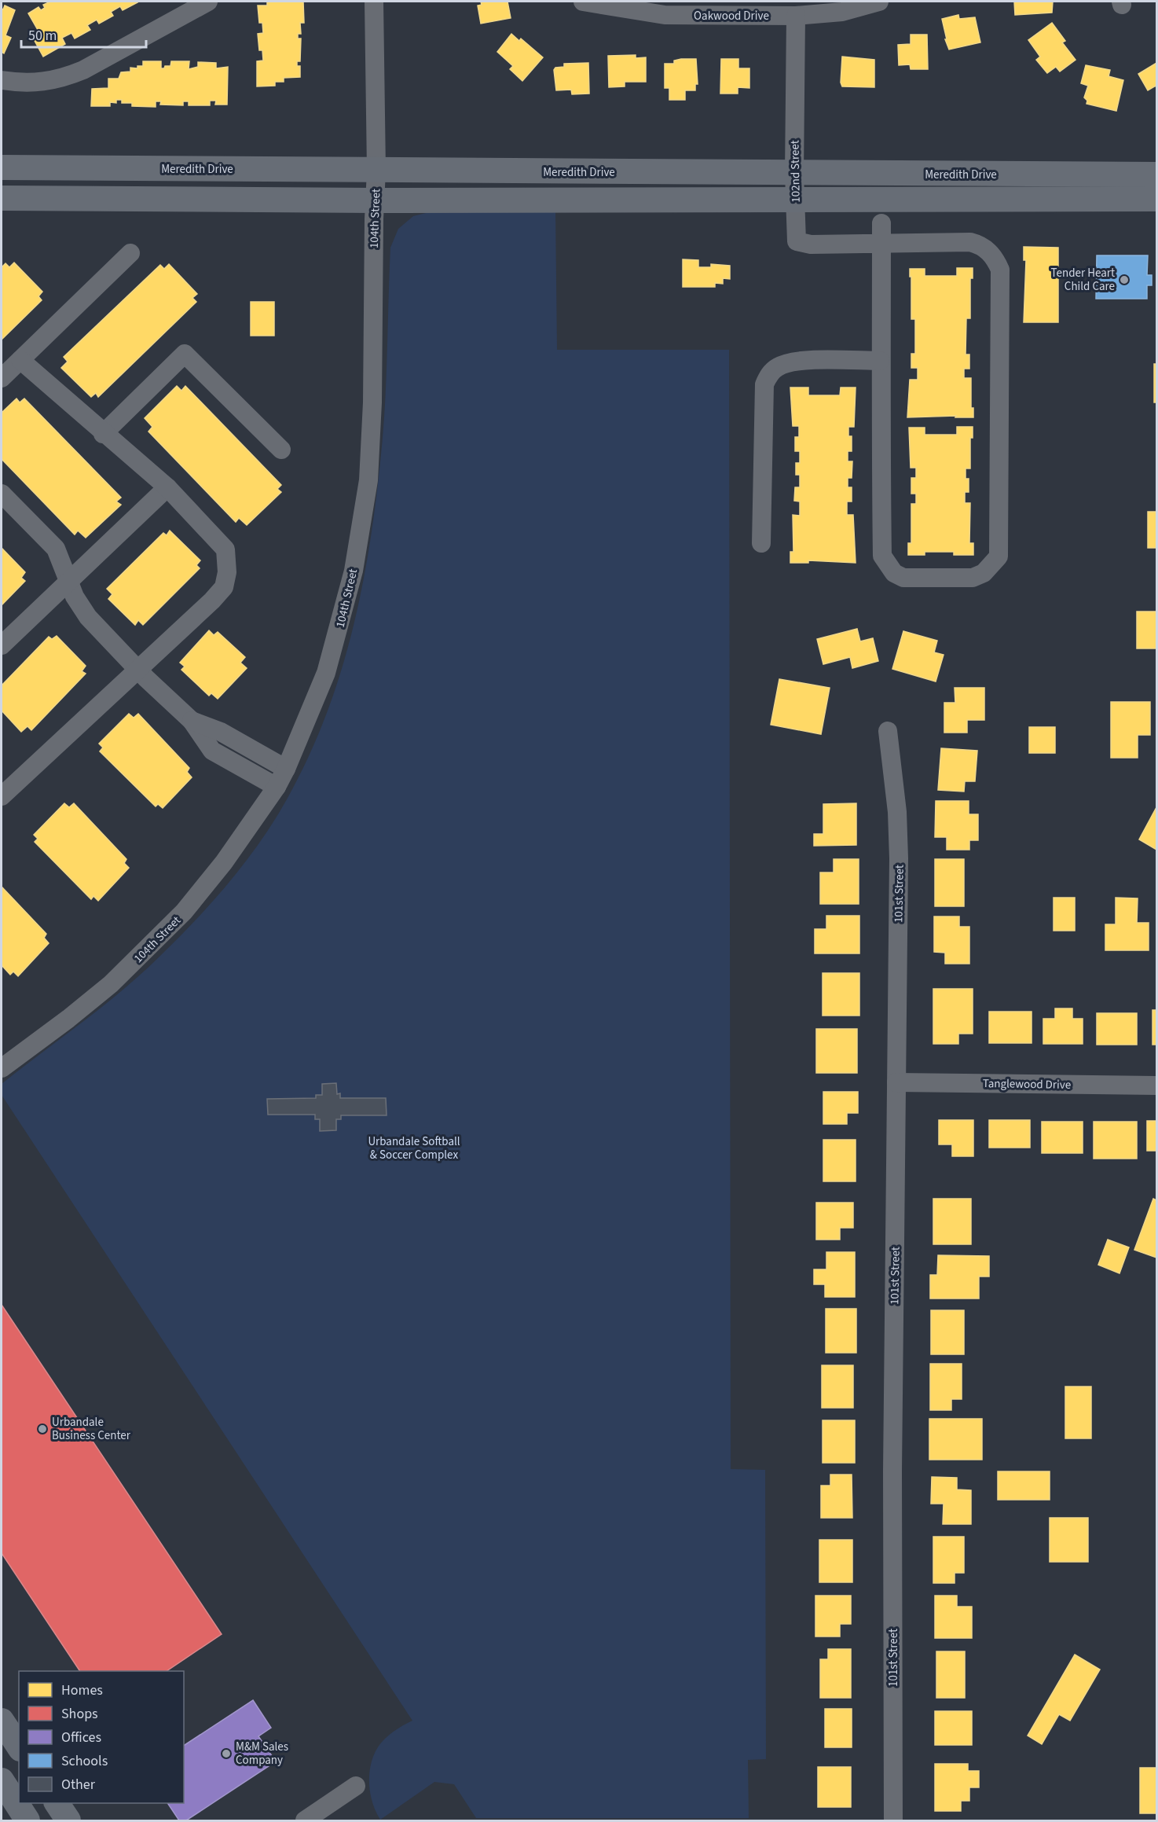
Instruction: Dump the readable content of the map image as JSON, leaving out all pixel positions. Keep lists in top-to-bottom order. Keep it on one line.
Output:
{"streets":{"main road":["Meredith Drive"],"street":["Oakwood Drive","102nd Street","104th Street","101st Street","Tanglewood Drive"]},"crossings":[["Oakwood Drive","102nd Street"],["Meredith Drive","102nd Street"],["Meredith Drive","104th Street"],["101st Street","Tanglewood Drive"]],"parks":["Urbandale Softball & Soccer Complex"],"places":["Tender Heart Child Care","Urbandale Business Center","M&M Sales Company"],"legend":["Homes","Shops","Offices","Schools","Other"],"scale_bar":"50 m"}
